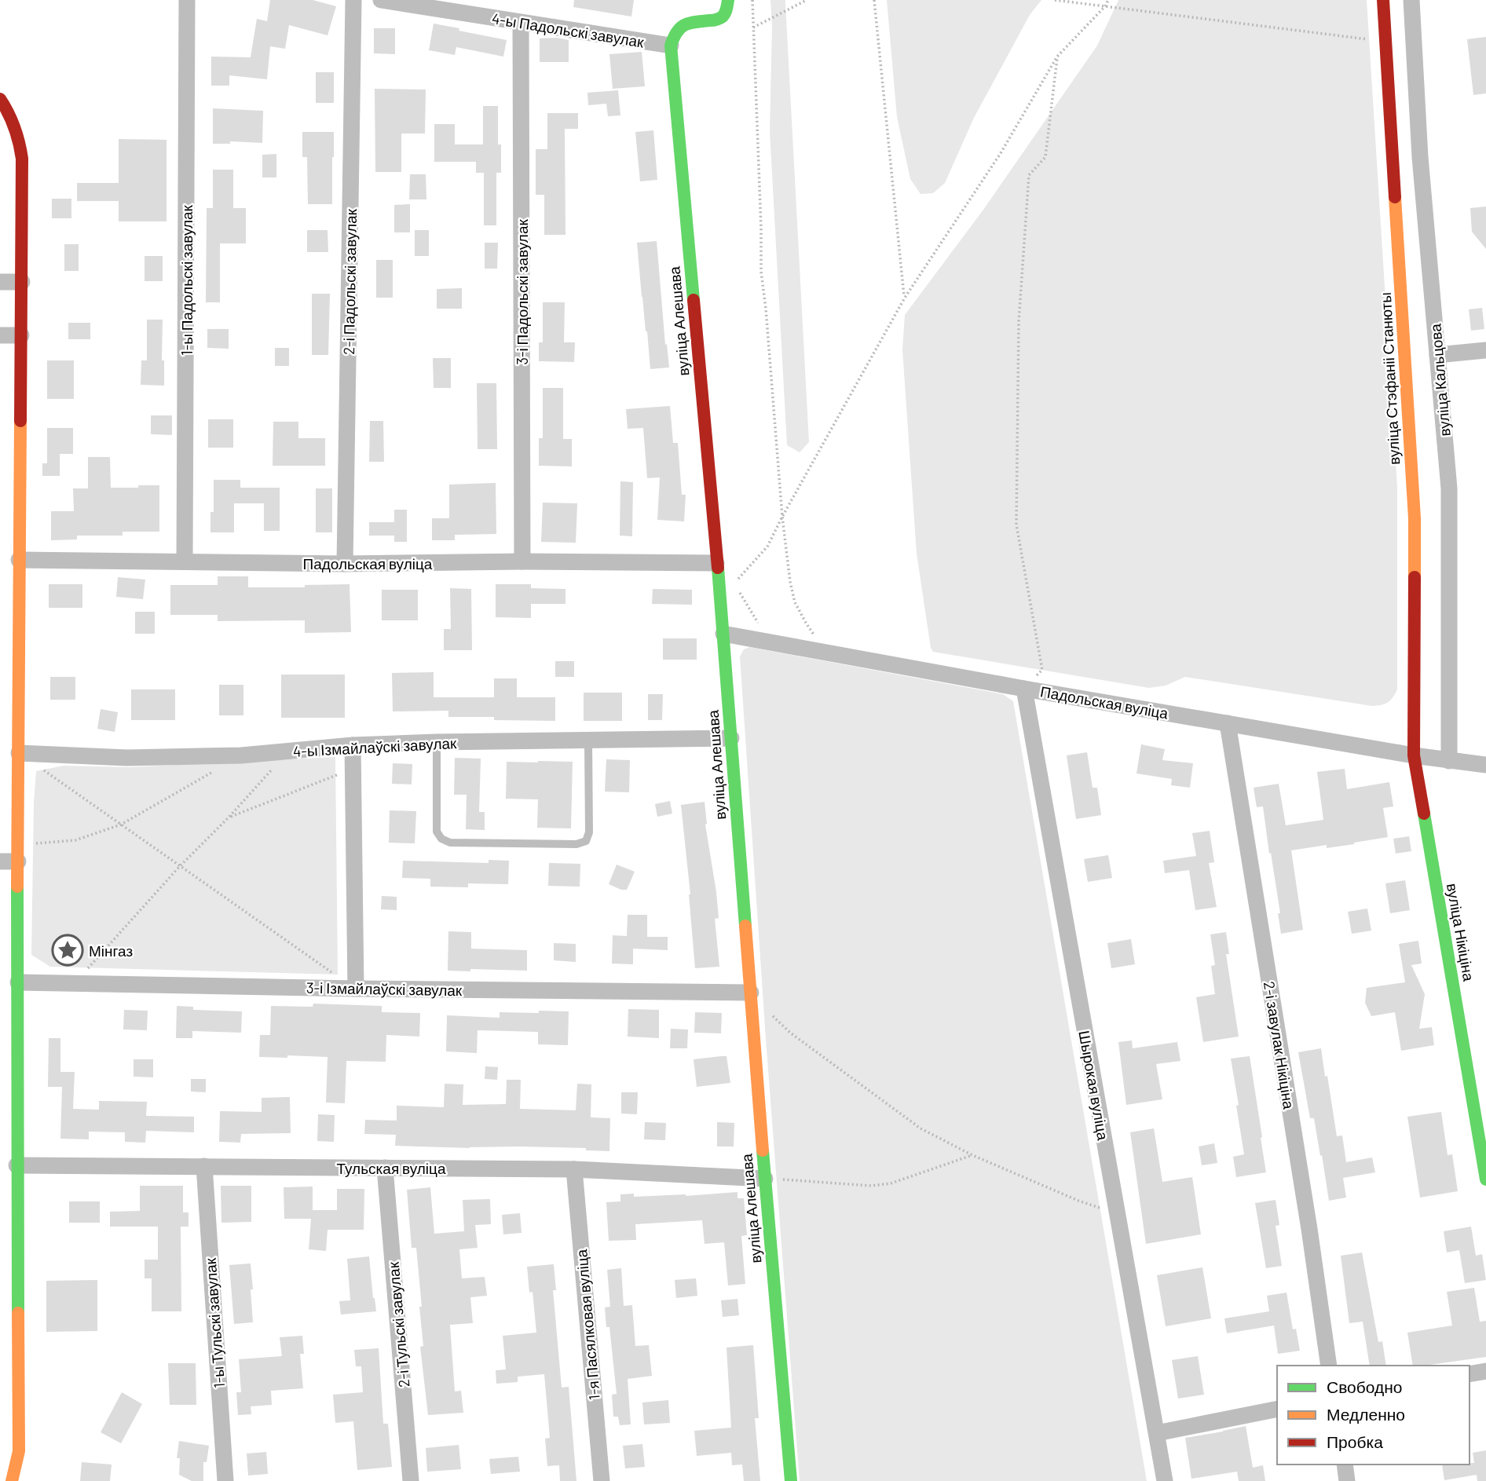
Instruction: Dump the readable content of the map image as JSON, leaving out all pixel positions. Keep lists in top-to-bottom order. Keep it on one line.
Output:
{"streets":{"street":["4-ы Падольскі завулак","1-ы Падольскі завулак","2-і Падольскі завулак","3-і Падольскі завулак","вуліца Алешава","вуліца Стэфаніі Станюты","вуліца Кальцова","Падольская вуліца","4-ы Ізмайлаўскі завулак","вуліца Нікіціна","3-і Ізмайлаўскі завулак","2-і завулак Нікіціна","Шырокая вуліца","Тульская вуліца","1-ы Тульскі завулак","2-і Тульскі завулак","1-я Пасялковая вуліца"]},"crossings":[["4-ы Падольскі завулак","3-і Падольскі завулак"],["4-ы Падольскі завулак","вуліца Алешава"],["1-ы Падольскі завулак","Падольская вуліца"],["2-і Падольскі завулак","Падольская вуліца"],["3-і Падольскі завулак","Падольская вуліца"],["вуліца Алешава","Падольская вуліца"],["вуліца Алешава","4-ы Ізмайлаўскі завулак"],["вуліца Алешава","3-і Ізмайлаўскі завулак"],["вуліца Алешава","Тульская вуліца"],["вуліца Стэфаніі Станюты","Падольская вуліца"],["вуліца Стэфаніі Станюты","вуліца Нікіціна"],["вуліца Кальцова","Падольская вуліца"],["Падольская вуліца","вуліца Нікіціна"],["Падольская вуліца","2-і завулак Нікіціна"],["Падольская вуліца","Шырокая вуліца"],["Тульская вуліца","1-ы Тульскі завулак"],["Тульская вуліца","2-і Тульскі завулак"],["Тульская вуліца","1-я Пасялковая вуліца"]],"places":{"place":["Мінгаз"]},"legend":["Свободно","Медленно","Пробка"]}
